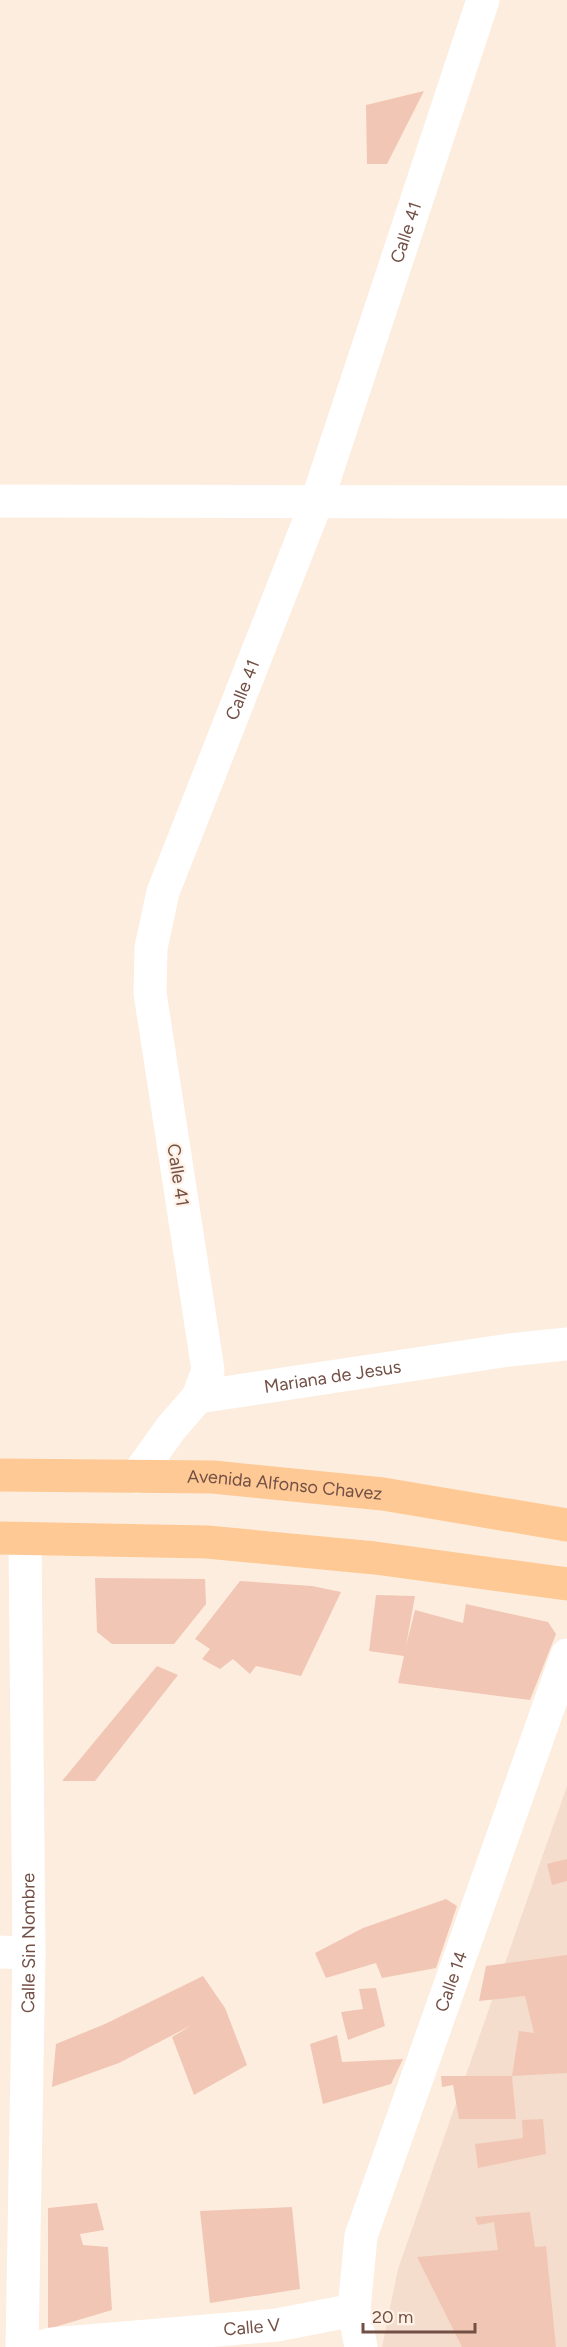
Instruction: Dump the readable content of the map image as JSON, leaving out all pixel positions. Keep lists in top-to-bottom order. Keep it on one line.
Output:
{"streets":{"main road":["Avenida Alfonso Chavez"],"street":["Calle 41","Mariana de Jesus","Calle Sin Nombre","Calle 14","Calle V"]},"crossings":[["Calle 41","Mariana de Jesus"],["Calle 14","Calle V"]],"scale_bar":"20 m"}
